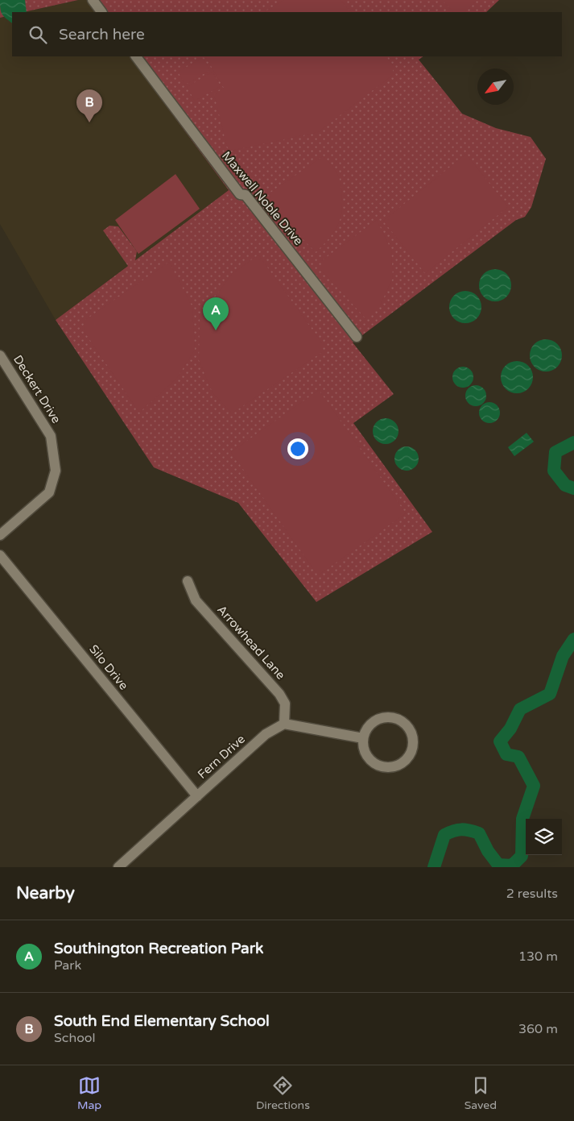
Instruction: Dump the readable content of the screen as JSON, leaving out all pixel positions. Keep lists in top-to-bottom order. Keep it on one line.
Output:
{"streets":{"street":["Maxwell Noble Drive","Deckert Drive","Arrowhead Lane","Silo Drive","Fern Drive"]},"crossings":[["Arrowhead Lane","Fern Drive"],["Silo Drive","Fern Drive"]],"north":"bottom left","page":{"search":"Search here","pins":["B","A"],"heading":["Nearby","2 results"],"list":[{"mark":"A","name":"Southington Recreation Park","note":"Park","value":"130 m"},{"mark":"B","name":"South End Elementary School","note":"School","value":"360 m"}],"nav":["Map","Directions","Saved"]}}
